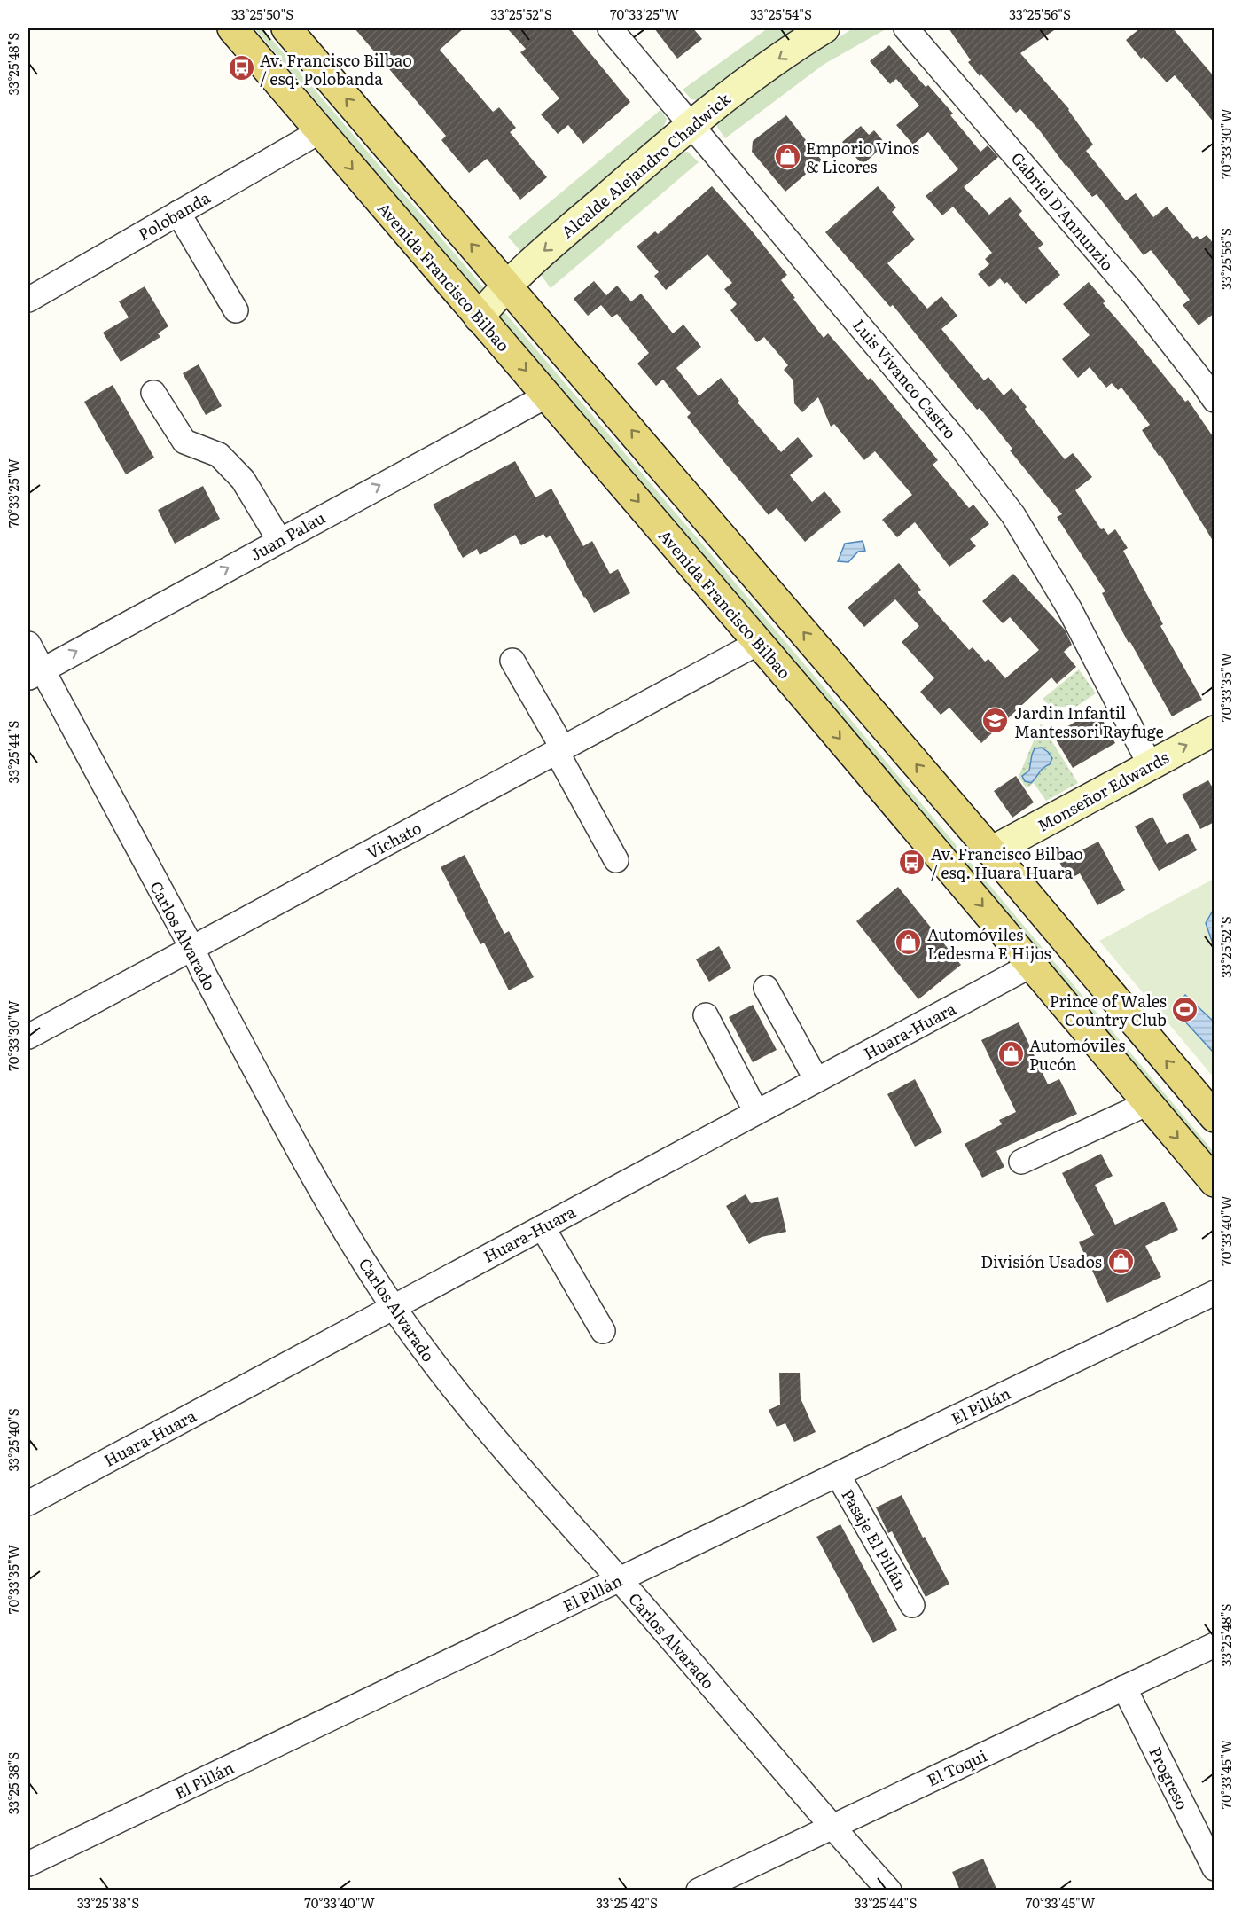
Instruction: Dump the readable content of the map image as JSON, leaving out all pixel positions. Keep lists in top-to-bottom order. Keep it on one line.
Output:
{"streets":{"main road":["Avenida Francisco Bilbao"],"street":["Alcalde Alejandro Chadwick","Gabriel D'Annunzio","Polobanda","Luis Vivanco Castro","Juan Palau","Monseñor Edwards","Vichato","Carlos Alvarado","Huara-Huara","El Pillán","Pasaje El Pillán","El Toqui","Progreso"]},"crossings":[["Alcalde Alejandro Chadwick","Avenida Francisco Bilbao"],["Alcalde Alejandro Chadwick","Luis Vivanco Castro"],["Polobanda","Avenida Francisco Bilbao"],["Avenida Francisco Bilbao","Juan Palau"],["Avenida Francisco Bilbao","Vichato"],["Avenida Francisco Bilbao","Huara-Huara"],["Luis Vivanco Castro","Monseñor Edwards"],["Juan Palau","Carlos Alvarado"],["Vichato","Carlos Alvarado"],["Carlos Alvarado","Huara-Huara"],["Carlos Alvarado","El Pillán"],["Carlos Alvarado","El Toqui"],["El Pillán","Pasaje El Pillán"],["El Toqui","Progreso"]],"one_way":["Alcalde Alejandro Chadwick","Juan Palau"],"places":{"bus stop":["Av. Francisco Bilbao / esq. Polobanda","Av. Francisco Bilbao / esq. Huara Huara"],"shop":["Emporio Vinos & Licores","Automóviles Ledesma E Hijos","Automóviles Pucón","División Usados"],"school or university":["Jardin Infantil Mantessori Rayfuge"],"sports":["Prince of Wales Country Club"]},"coordinates":["33°25'50\"S","33°25'52\"S","70°33'25\"W","33°25'54\"S","33°25'56\"S","33°25'48\"S","70°33'30\"W","70°33'35\"W","33°25'44\"S","70°33'40\"W","33°25'40\"S","70°33'45\"W","33°25'38\"S","33°25'42\"S"]}
